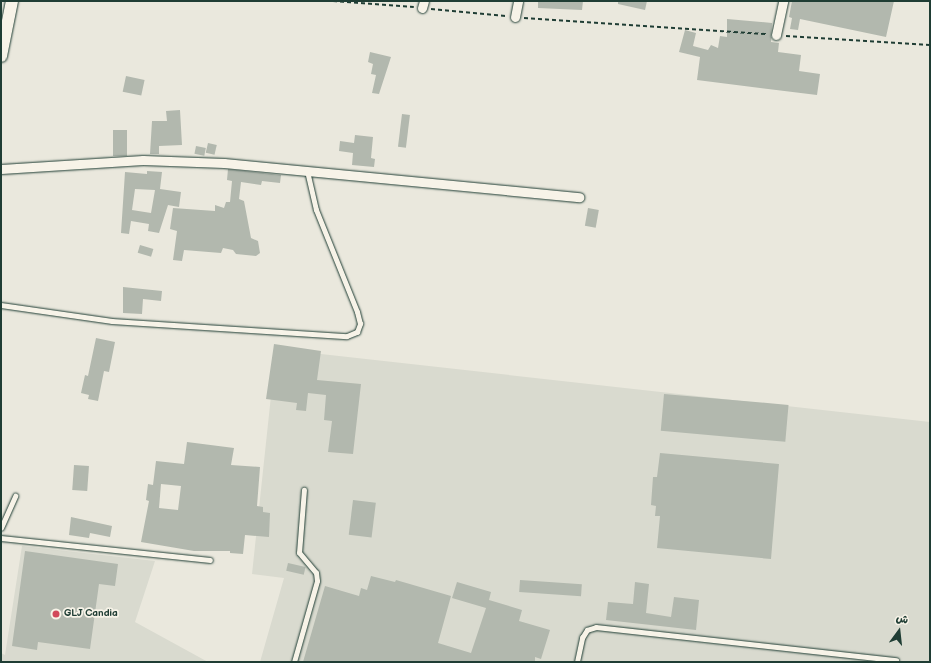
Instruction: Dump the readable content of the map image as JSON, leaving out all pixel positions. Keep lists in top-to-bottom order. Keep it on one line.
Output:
{"places":["GLJ Candia"],"north":"top"}
